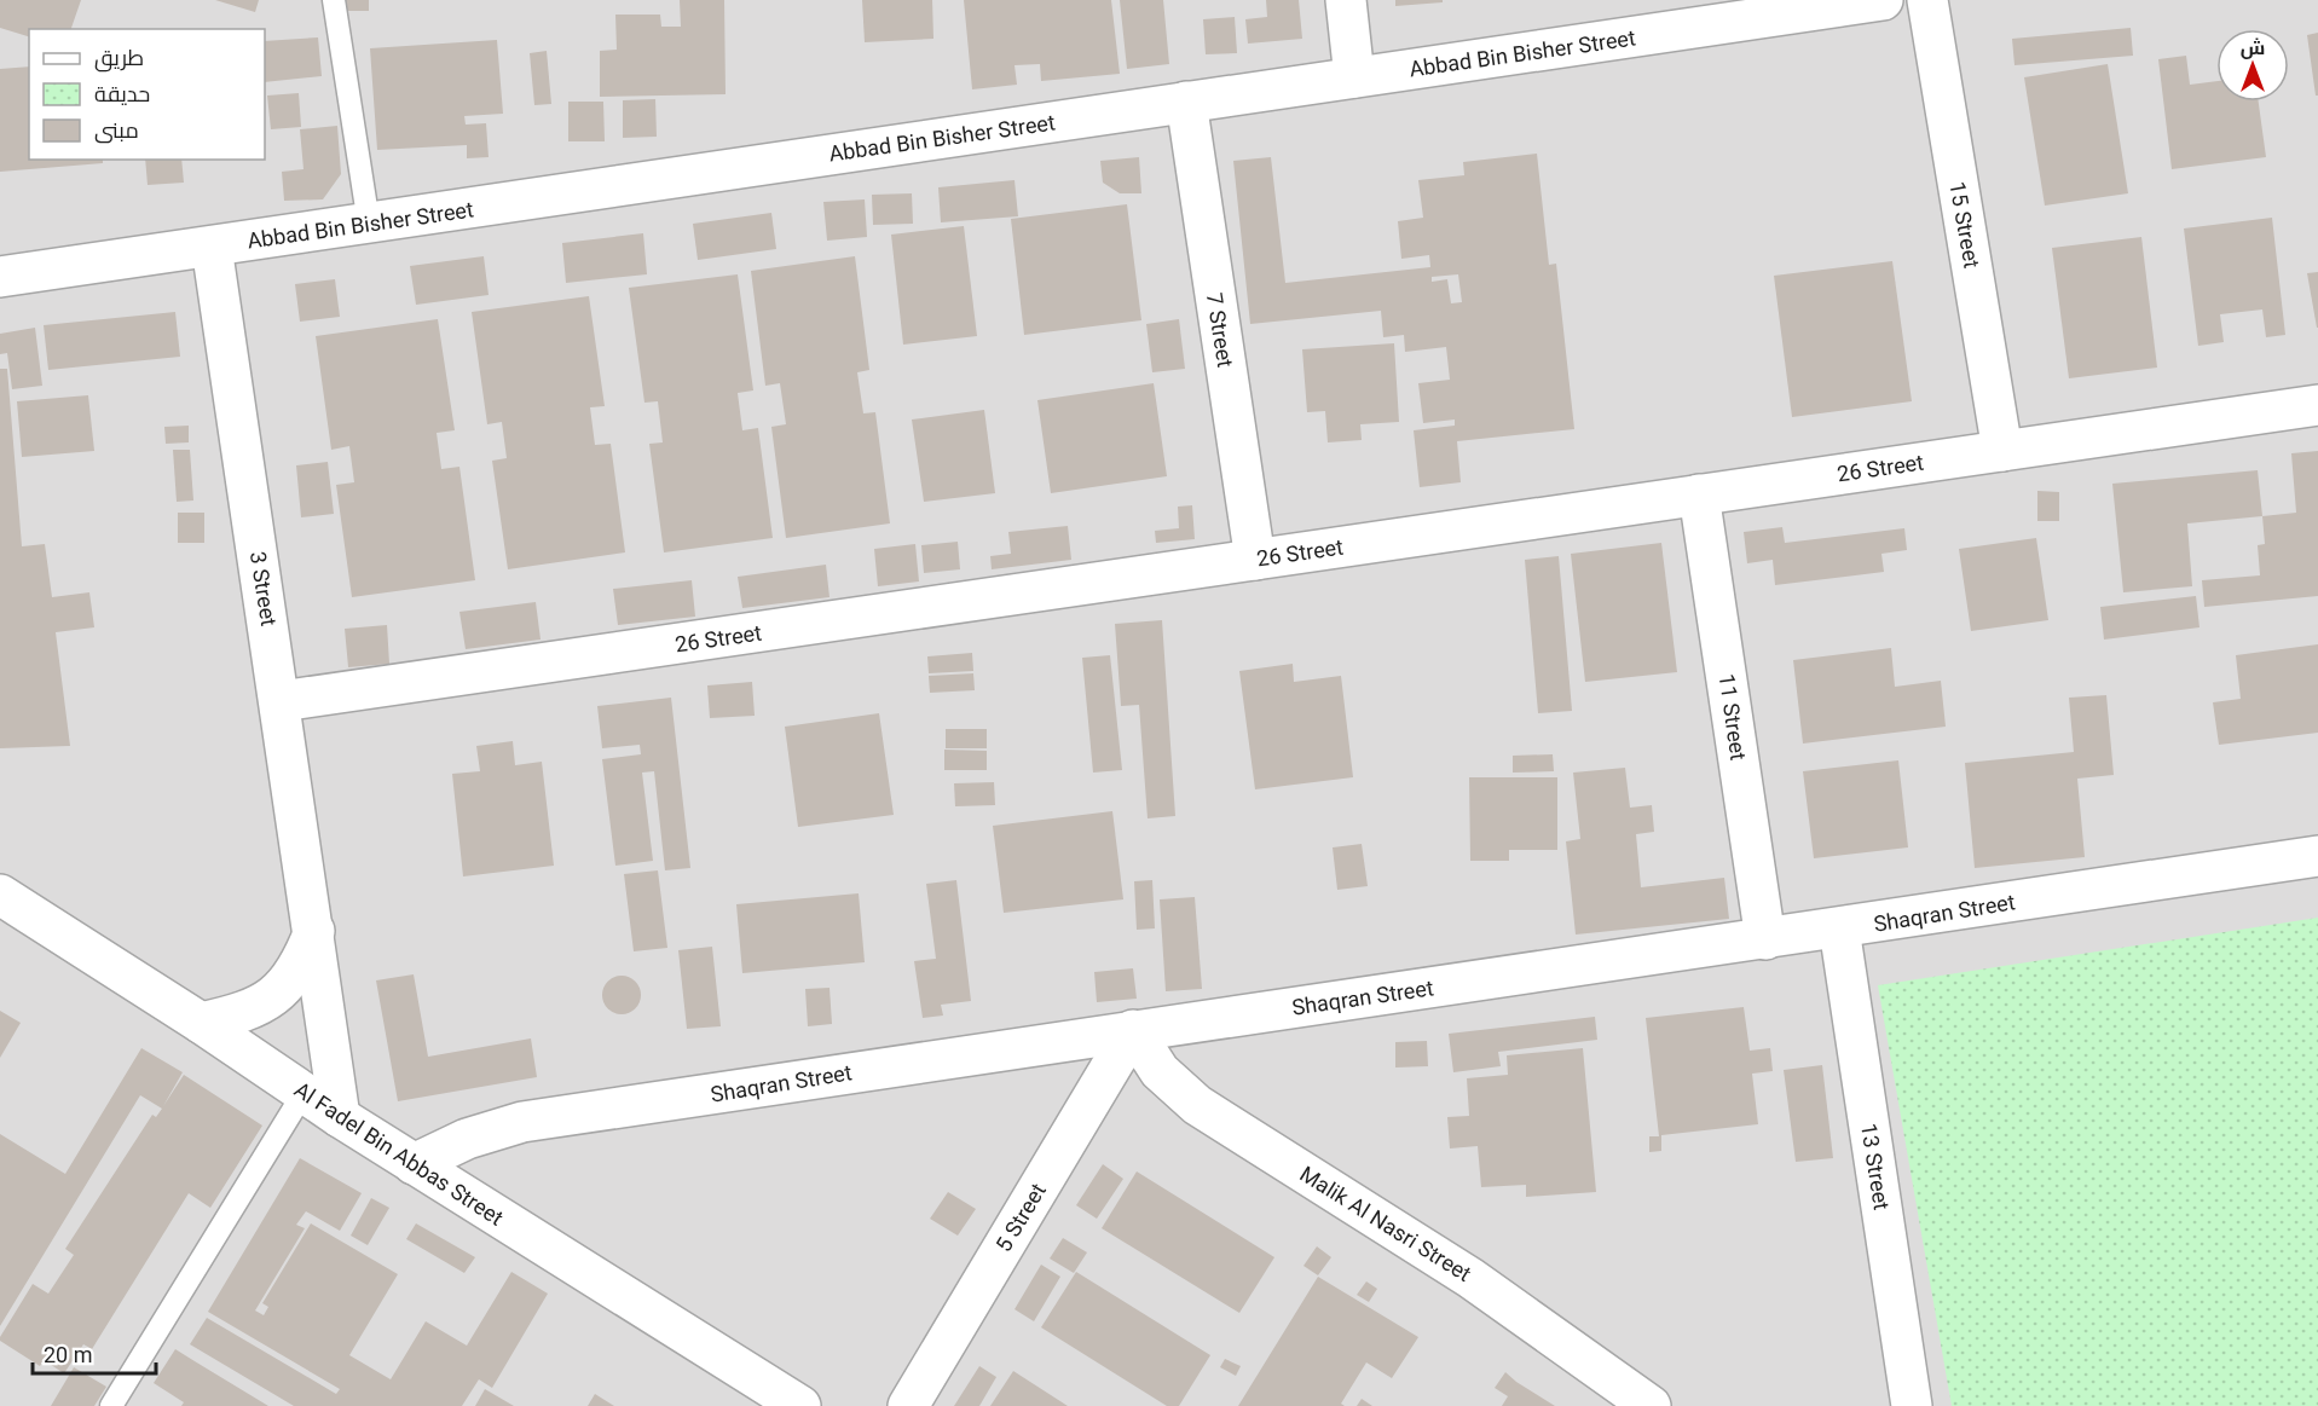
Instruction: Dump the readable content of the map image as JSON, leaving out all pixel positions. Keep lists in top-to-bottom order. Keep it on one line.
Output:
{"streets":{"street":["Abbad Bin Bisher Street","15 Street","7 Street","26 Street","3 Street","11 Street","Shaqran Street","Al Fadel Bin Abbas Street","13 Street","5 Street","Malik Al Nasri Street"]},"crossings":[["Abbad Bin Bisher Street","7 Street"],["Abbad Bin Bisher Street","3 Street"],["15 Street","26 Street"],["7 Street","26 Street"],["26 Street","3 Street"],["26 Street","11 Street"],["3 Street","Al Fadel Bin Abbas Street"],["11 Street","Shaqran Street"],["Shaqran Street","Al Fadel Bin Abbas Street"],["Shaqran Street","13 Street"],["Shaqran Street","5 Street"],["Shaqran Street","Malik Al Nasri Street"],["5 Street","Malik Al Nasri Street"]],"legend":["طريق","حديقة","مبنى"],"scale_bar":"20 m","north":"top"}
